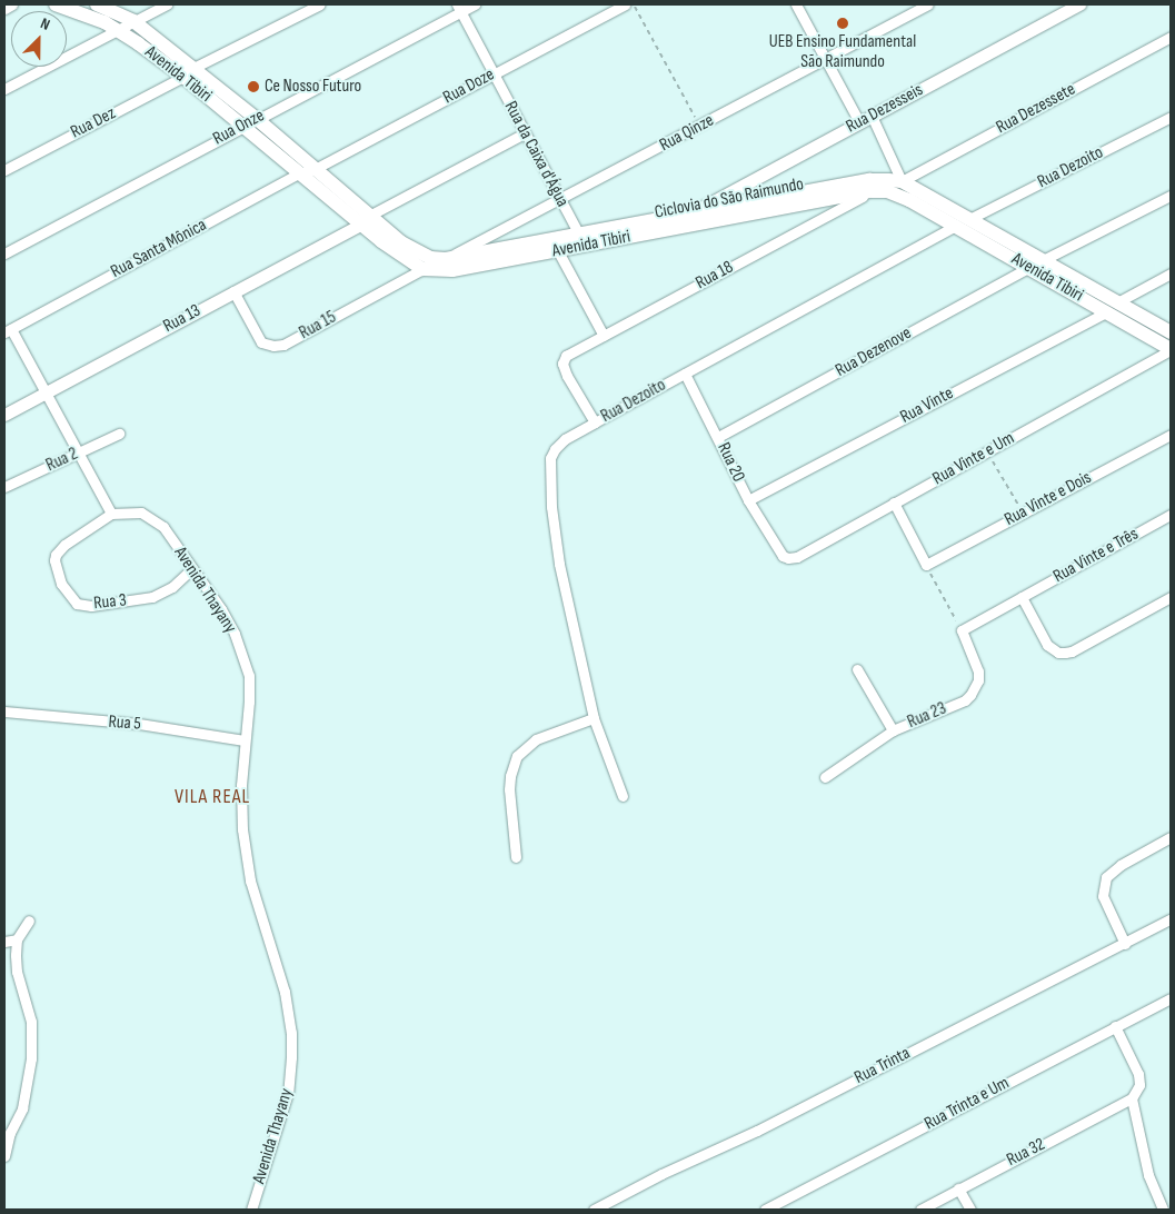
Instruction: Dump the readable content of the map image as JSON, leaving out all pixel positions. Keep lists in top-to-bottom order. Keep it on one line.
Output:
{"streets":{"main road":["Avenida Tibiri"],"street":["Rua Doze","Rua Dezesseis","Rua Dezessete","Rua Dez","Rua Onze","Rua Qinze","Rua da Caixa d'Água","Rua Dezoito","Rua Santa Mônica","Rua 18","Rua 13","Rua 15","Rua Dezenove","Rua Vinte","Rua Vinte e Um","Rua 2","Rua 20","Rua Vinte e Dois","Rua Vinte e Três","Avenida Thayany","Rua 3","Rua 23","Rua 5","Rua Trinta","Rua Trinta e Um","Rua 32"]},"crossings":[["Avenida Tibiri","Rua Doze"],["Avenida Tibiri","Rua Dezesseis"],["Avenida Tibiri","Rua Dezessete"],["Avenida Tibiri","Rua Dez"],["Avenida Tibiri","Rua Onze"],["Avenida Tibiri","Rua Qinze"],["Avenida Tibiri","Rua da Caixa d'Água"],["Avenida Tibiri","Rua Dezoito"],["Avenida Tibiri","Rua Santa Mônica"],["Avenida Tibiri","Rua 18"],["Avenida Tibiri","Rua 13"],["Avenida Tibiri","Rua 15"],["Avenida Tibiri","Rua Dezenove"],["Avenida Tibiri","Rua Vinte"],["Avenida Tibiri","Rua Vinte e Um"],["Rua Doze","Rua da Caixa d'Água"],["Rua Doze","Rua Santa Mônica"],["Rua Onze","Rua da Caixa d'Água"],["Rua Qinze","Rua da Caixa d'Água"],["Rua da Caixa d'Água","Rua 13"],["Rua Dezoito","Rua 18"],["Rua Dezoito","Rua 20"],["Rua 13","Rua 15"],["Rua Dezenove","Rua 20"],["Rua Vinte","Rua 20"],["Rua Vinte e Um","Rua 20"],["Avenida Thayany","Rua 3"],["Avenida Thayany","Rua 5"]],"districts":["VILA REAL"],"places":["UEB Ensino Fundamental São Raimundo","Ce Nosso Futuro"],"north":"top right"}
